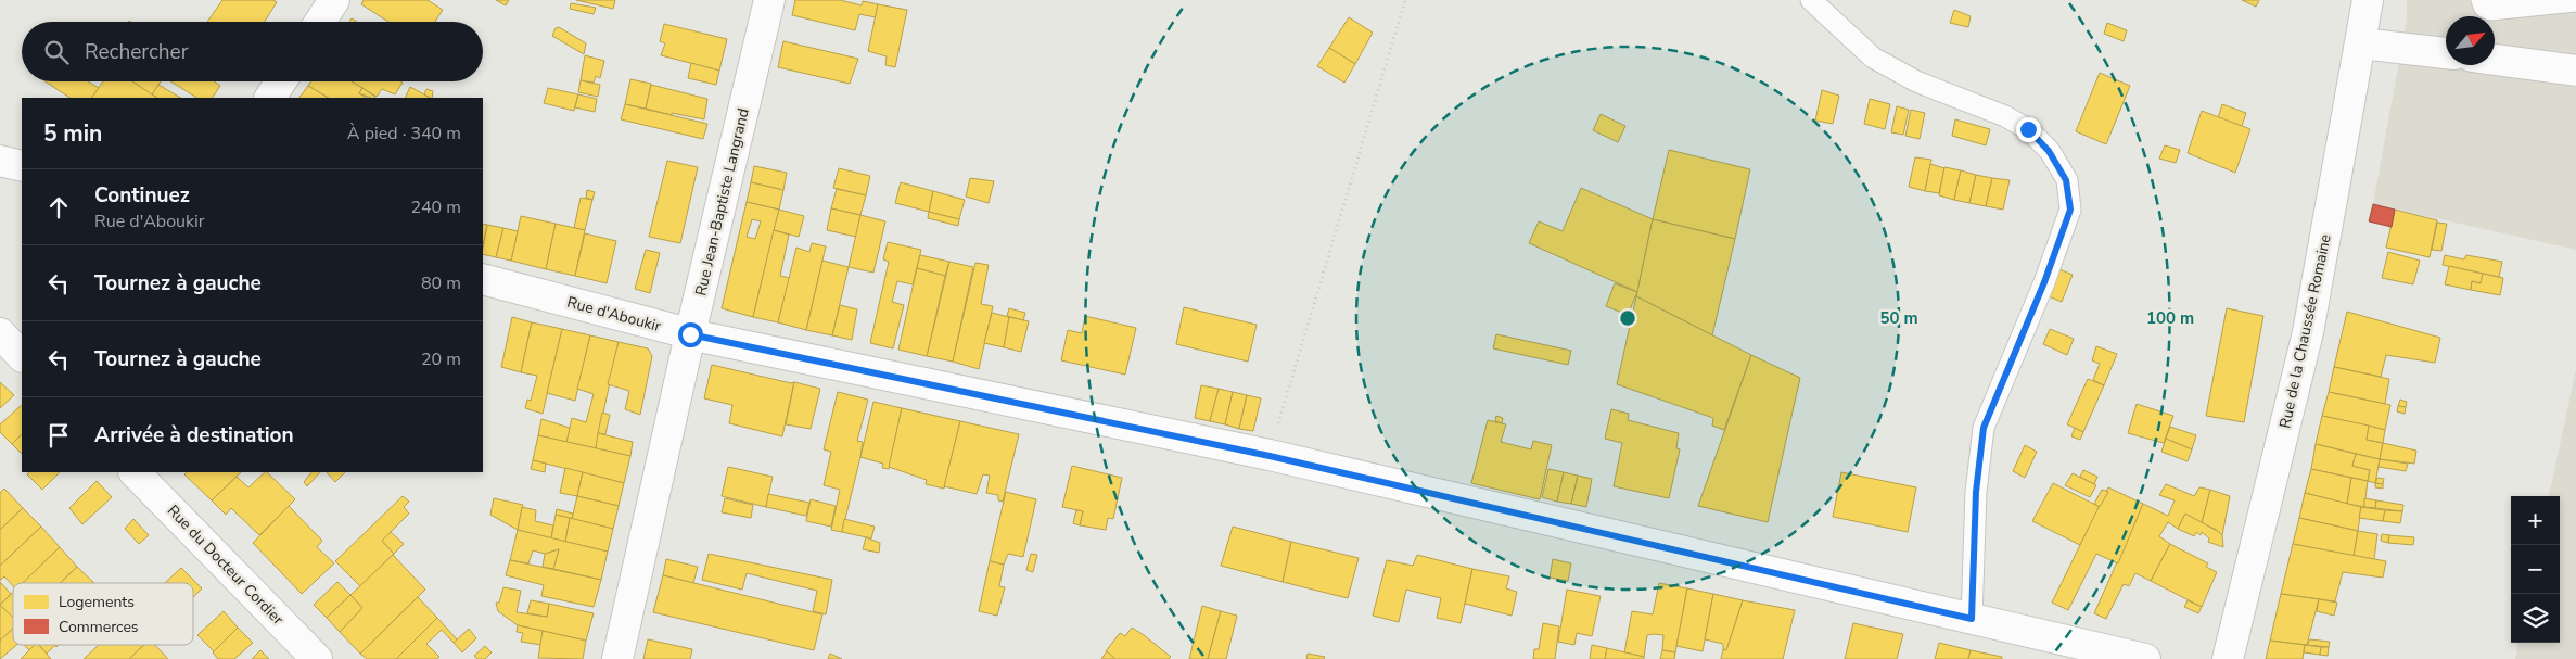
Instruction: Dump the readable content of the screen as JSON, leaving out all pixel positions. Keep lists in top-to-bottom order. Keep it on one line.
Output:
{"streets":{"street":["Rue Jean-Baptiste Langrand","Rue d'Aboukir","Rue de la Chaussée Romaine","Rue du Docteur Cordier"]},"crossings":[["Rue Jean-Baptiste Langrand","Rue d'Aboukir"]],"legend":["Logements","Commerces"],"north":"top right","page":{"search":"Rechercher","heading":["5 min","À pied · 340 m"],"list":[["Continuez","Rue d'Aboukir","240 m"],["Tournez à gauche","80 m"],["Tournez à gauche","20 m"],"Arrivée à destination"],"map_buttons":["+","−"]},"rings":["50 m","100 m"]}
